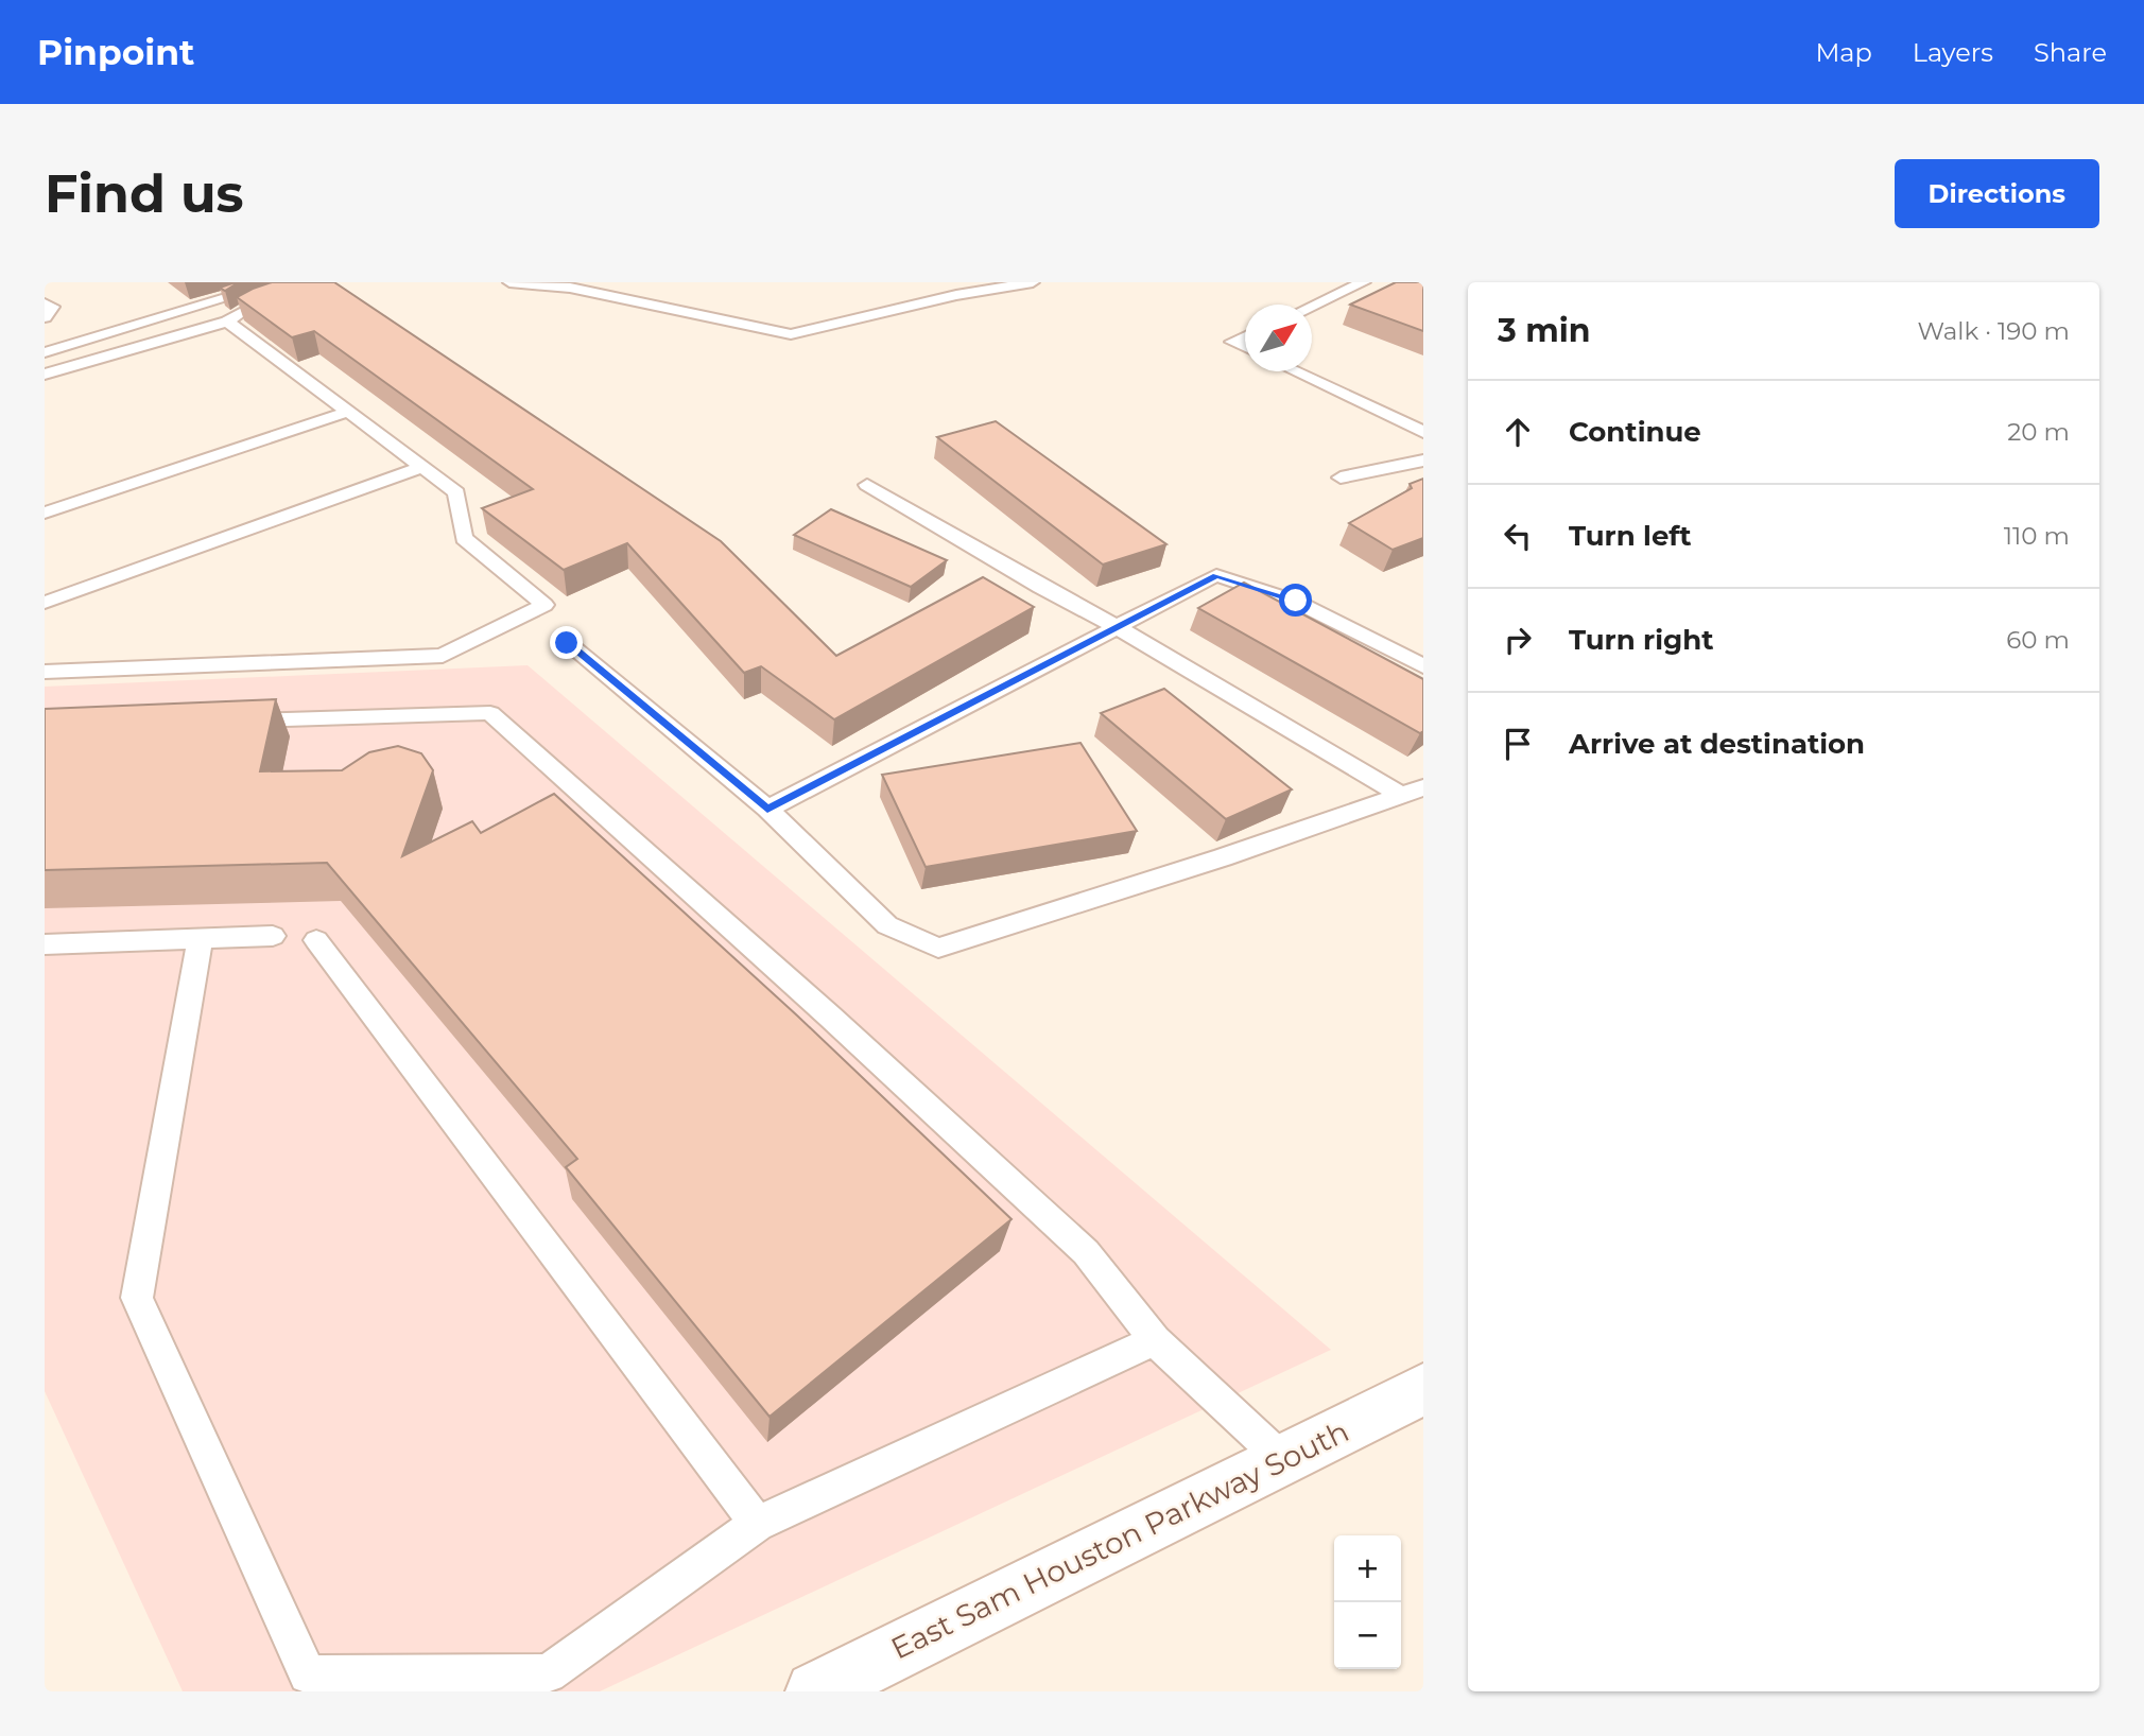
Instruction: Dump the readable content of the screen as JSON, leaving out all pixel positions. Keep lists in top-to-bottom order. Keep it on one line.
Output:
{"streets":{"main road":["East Sam Houston Parkway South"]},"north":"top right","page":{"header":"Pinpoint","nav":["Map","Layers","Share"],"buttons":"Directions","title":"Find us","heading":["3 min","Walk · 190 m"],"list":[["Continue","20 m"],["Turn left","110 m"],["Turn right","60 m"],"Arrive at destination"],"map_buttons":["+","−"]}}
